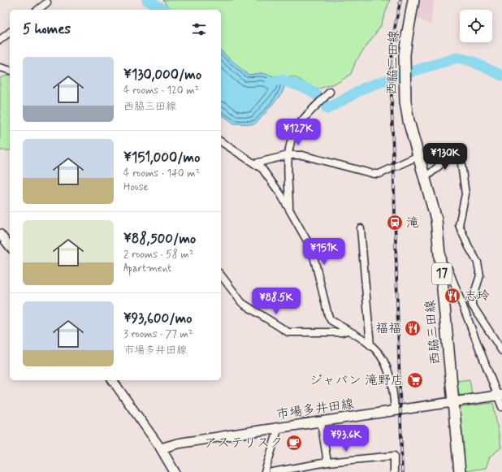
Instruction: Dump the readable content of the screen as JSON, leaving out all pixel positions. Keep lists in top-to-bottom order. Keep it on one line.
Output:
{"streets":{"main road":["西脇三田線","17","市場多井田線"]},"crossings":[["西脇三田線","市場多井田線"]],"places":{"station":["滝"],"restaurant":["志玲","福福"],"supermarket":["ジャパン 滝野店"],"cafe":["アステリスク"]},"page":{"heading":"5 homes","list":[{"name":"¥130,000/mo","note":"4 rooms · 120 m² · 西脇三田線"},{"name":"¥151,000/mo","note":"4 rooms · 140 m² · House"},{"name":"¥88,500/mo","note":"2 rooms · 58 m² · Apartment"},{"name":"¥93,600/mo","note":"3 rooms · 77 m² · 市場多井田線"}],"price":["¥127K","¥130K","¥151K","¥88.5K","¥93.6K"]}}
